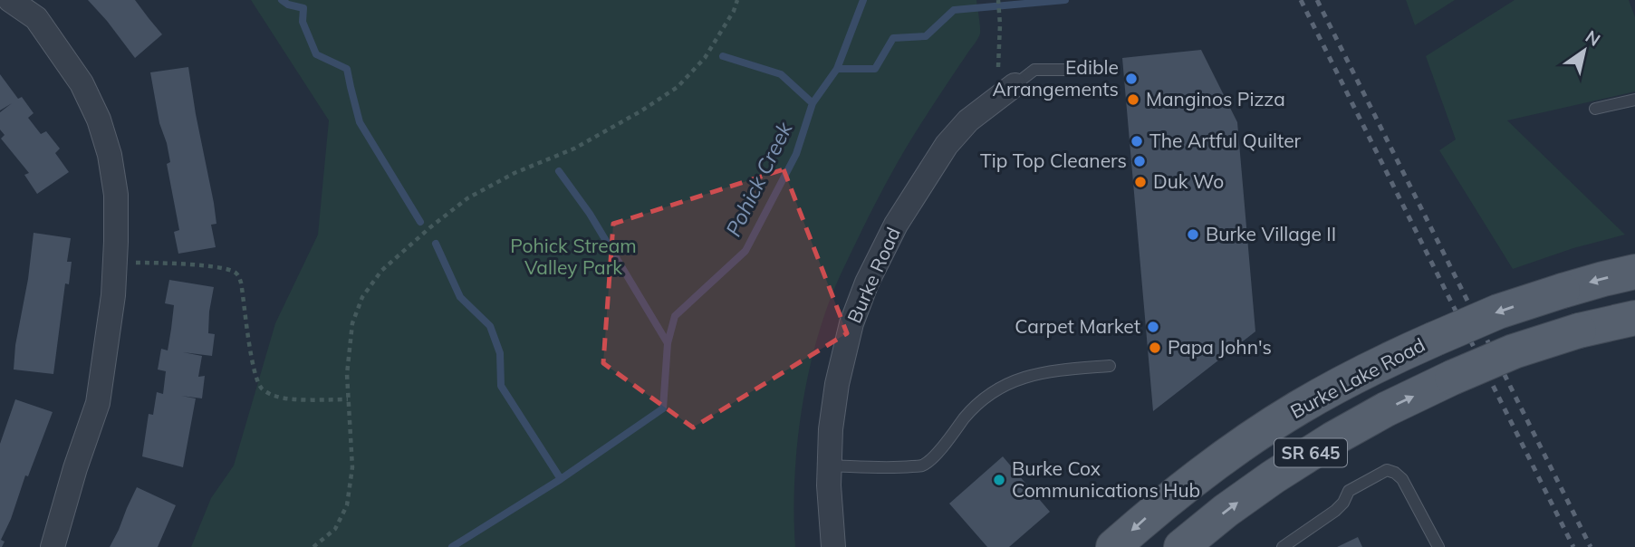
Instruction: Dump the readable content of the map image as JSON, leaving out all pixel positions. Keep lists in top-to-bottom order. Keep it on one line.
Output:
{"streets":{"main road":["Burke Lake Road","SR 645"],"street":["Burke Road"]},"water":["Pohick Creek"],"parks":["Pohick Stream Valley Park"],"places":["Edible Arrangements","Manginos Pizza","The Artful Quilter","Tip Top Cleaners","Duk Wo","Burke Village II","Carpet Market","Papa John's","Burke Cox Communications Hub"],"north":"top right"}
